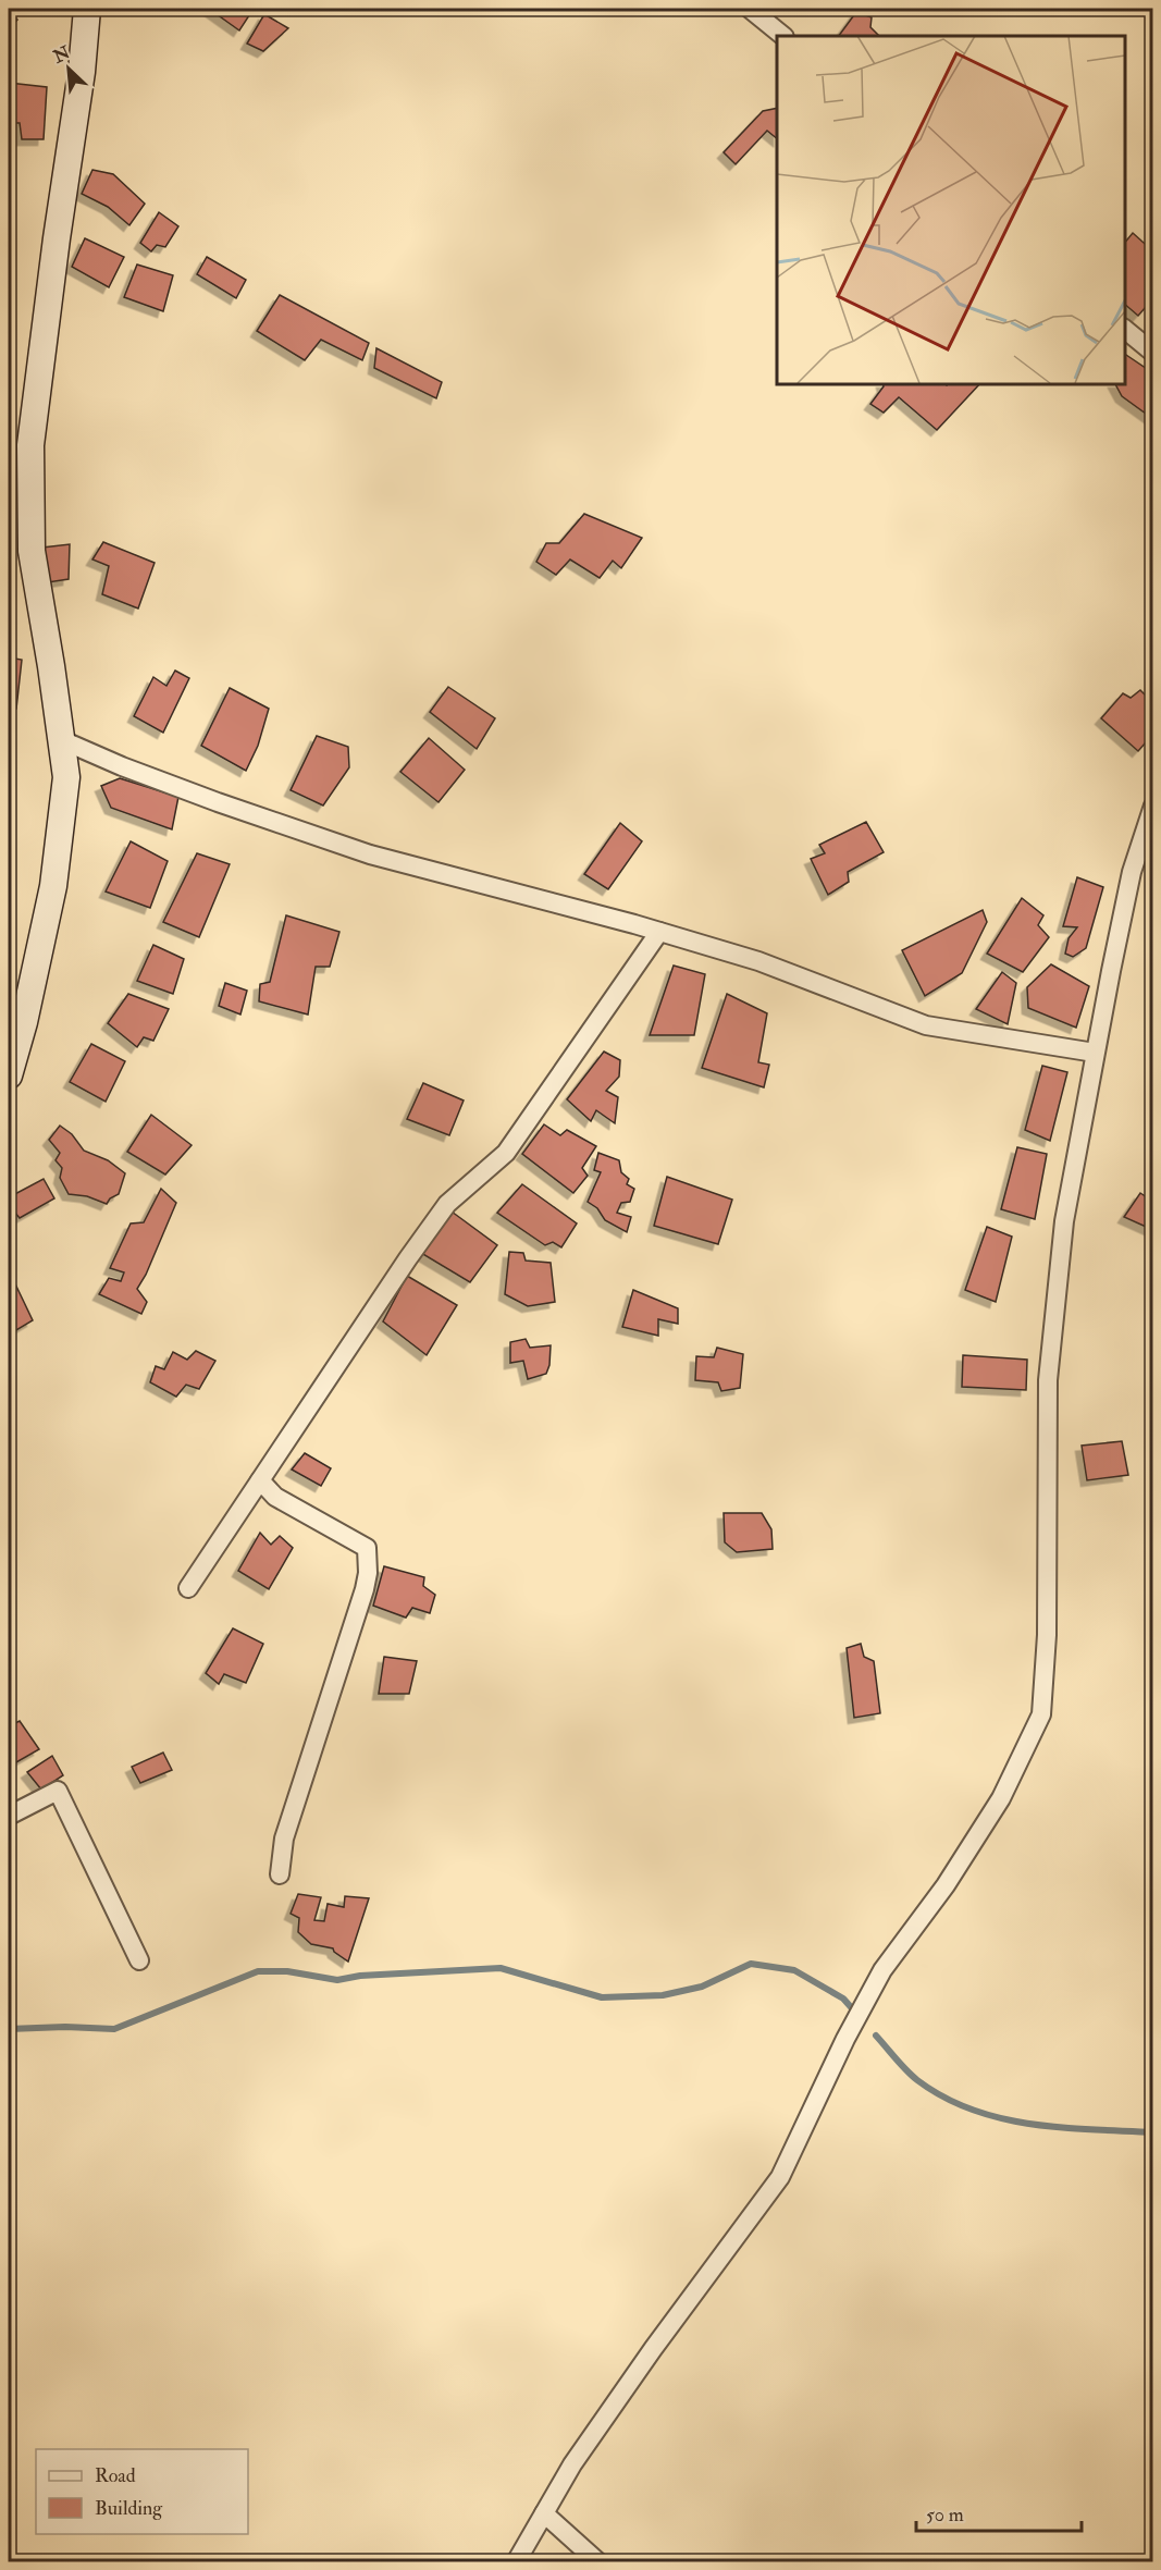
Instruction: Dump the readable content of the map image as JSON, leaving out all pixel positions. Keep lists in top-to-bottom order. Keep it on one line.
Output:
{"legend":["Road","Building"],"scale_bar":"50 m","north":"top left"}
